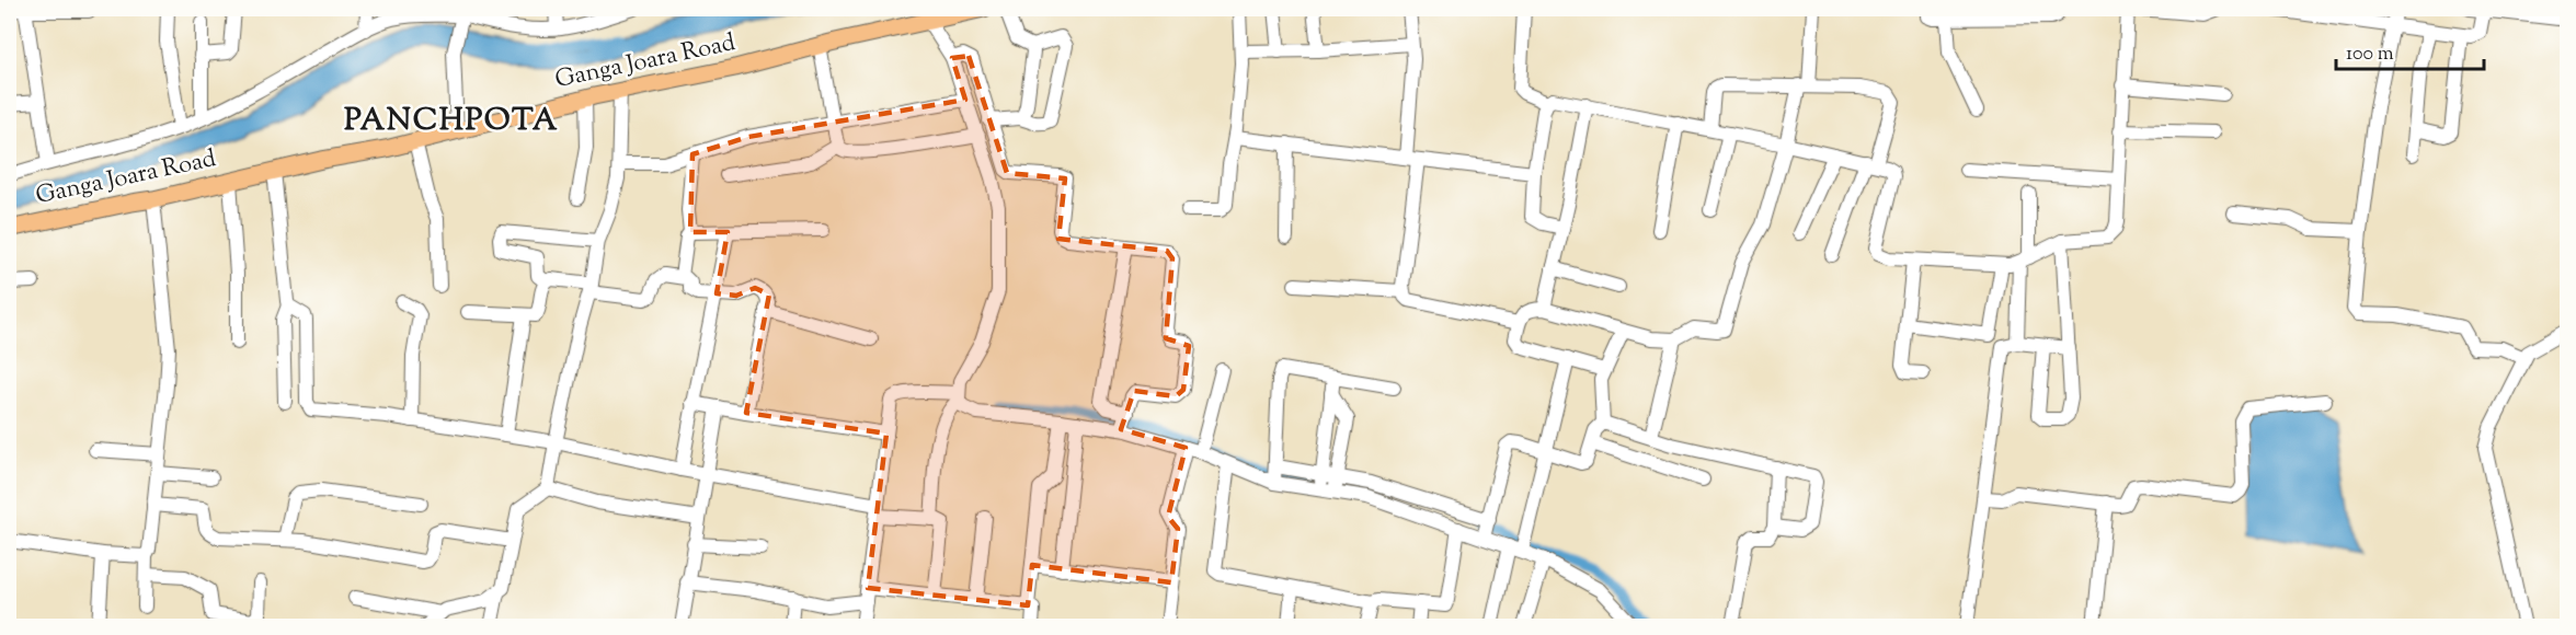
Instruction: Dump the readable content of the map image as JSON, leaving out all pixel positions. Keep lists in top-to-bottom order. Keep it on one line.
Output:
{"streets":{"main road":["Ganga Joara Road"]},"districts":["PANCHPOTA"],"scale_bar":"100 m"}
